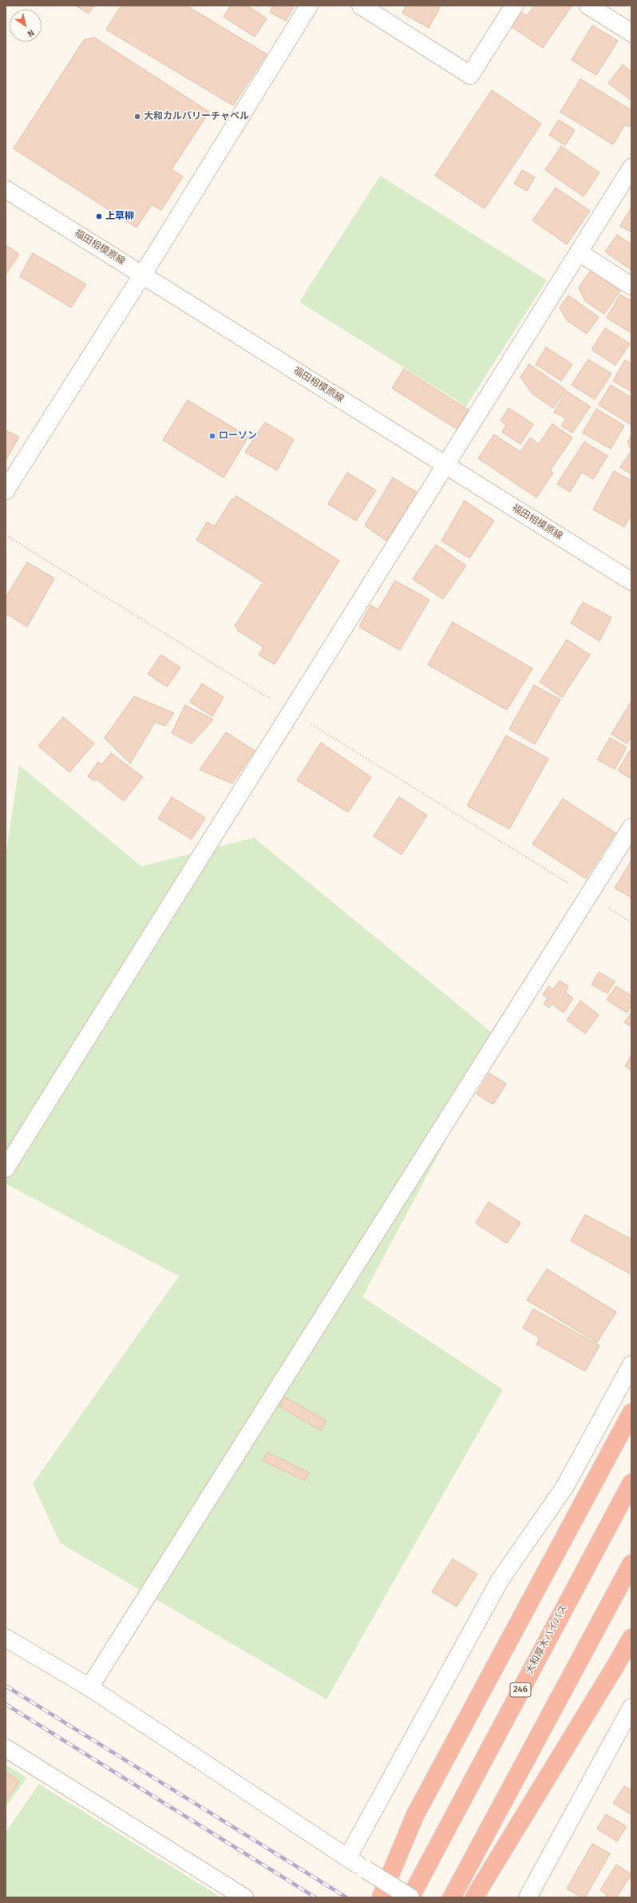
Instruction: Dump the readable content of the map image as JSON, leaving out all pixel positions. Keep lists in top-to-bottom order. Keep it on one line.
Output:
{"streets":{"highway":["大和厚木バイパス","246"],"street":["福田相模原線"]},"places":["大和カルバリーチャペル","上草柳","ローソン"],"north":"bottom right"}
